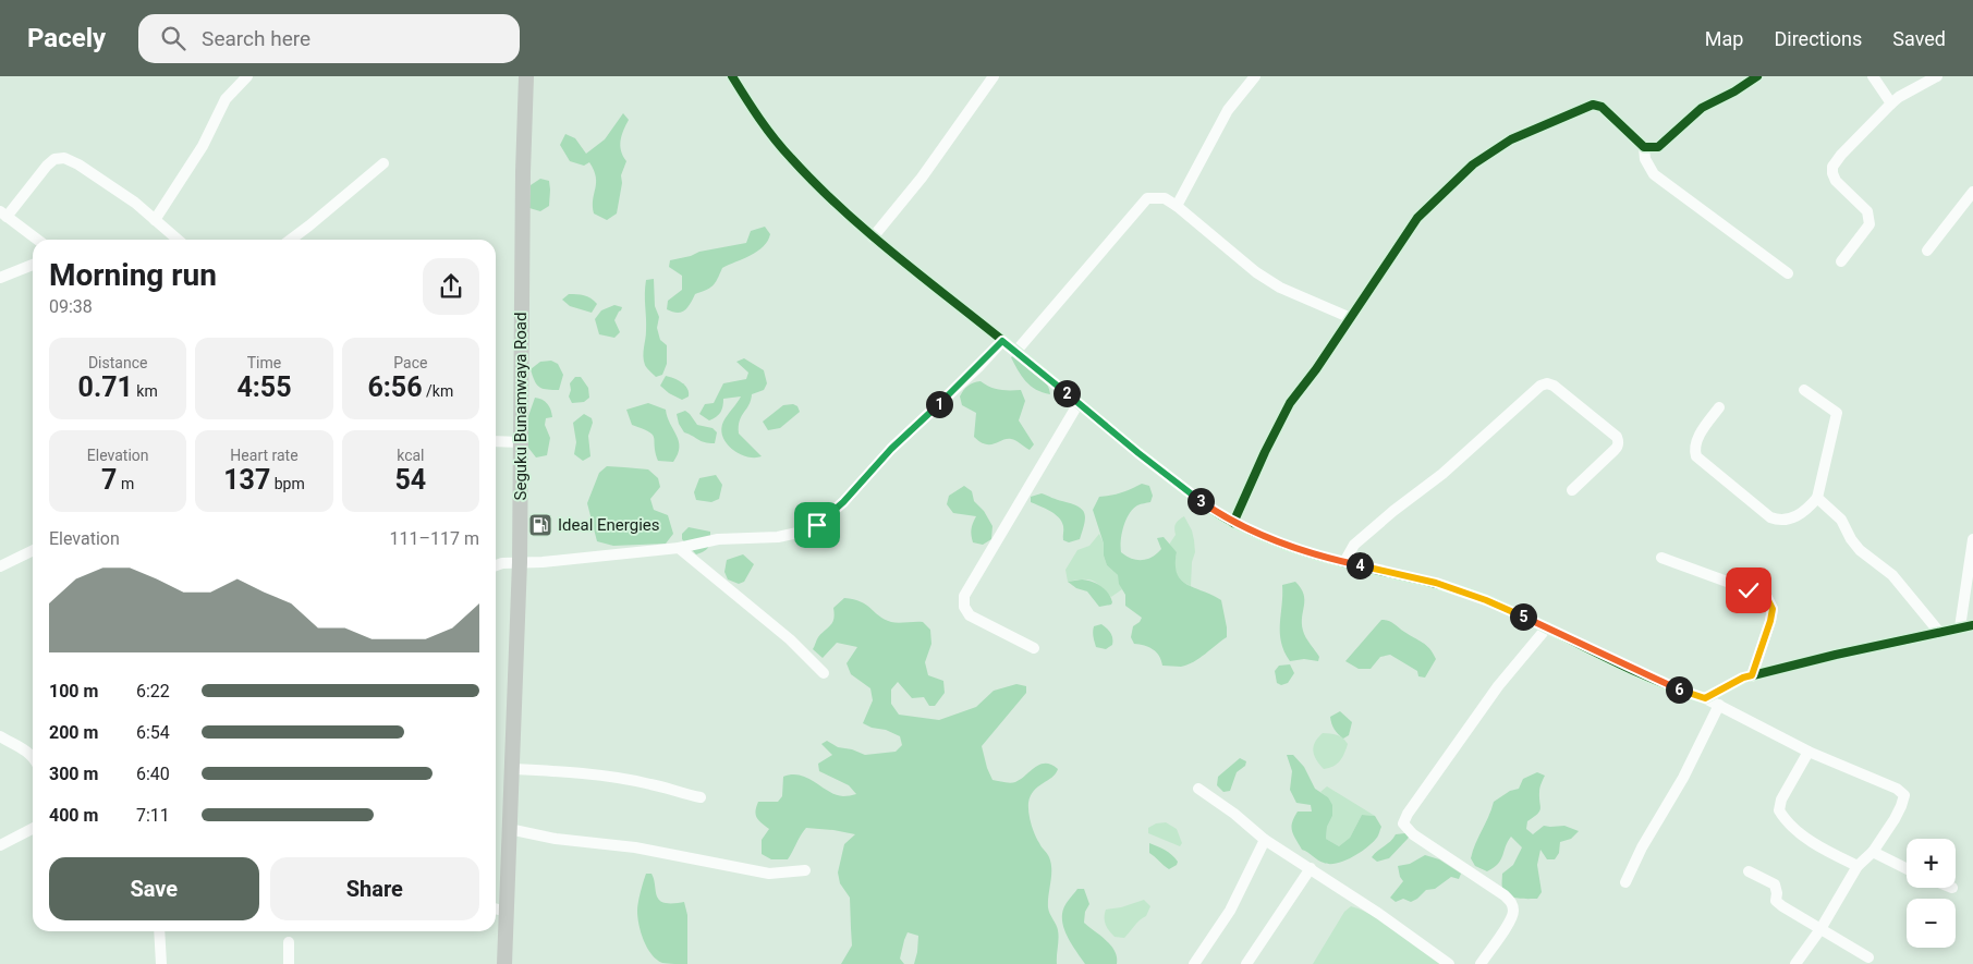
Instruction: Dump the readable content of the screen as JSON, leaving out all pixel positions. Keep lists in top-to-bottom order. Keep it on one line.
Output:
{"streets":{"main road":["Seguku Bunamwaya Road"]},"places":{"fuel station":["Ideal Energies"]},"page":{"header":"Pacely","search":"Search here","nav":["Map","Directions","Saved"],"heading":["Morning run","09:38"],"stats":[["Distance","0.71 km"],["Time","4:55"],["Pace","6:56 /km"],["Elevation","7 m"],["Heart rate","137 bpm"],["kcal","54"]],"pins":["2","1","3","4","5","6"],"chart":["Elevation","111–117 m"],"list":[{"name":"100 m","note":"6:22"},{"name":"200 m","note":"6:54"},{"name":"300 m","note":"6:40"},{"name":"400 m","note":"7:11"}],"map_buttons":["+","−"],"buttons":["Save","Share"]}}
